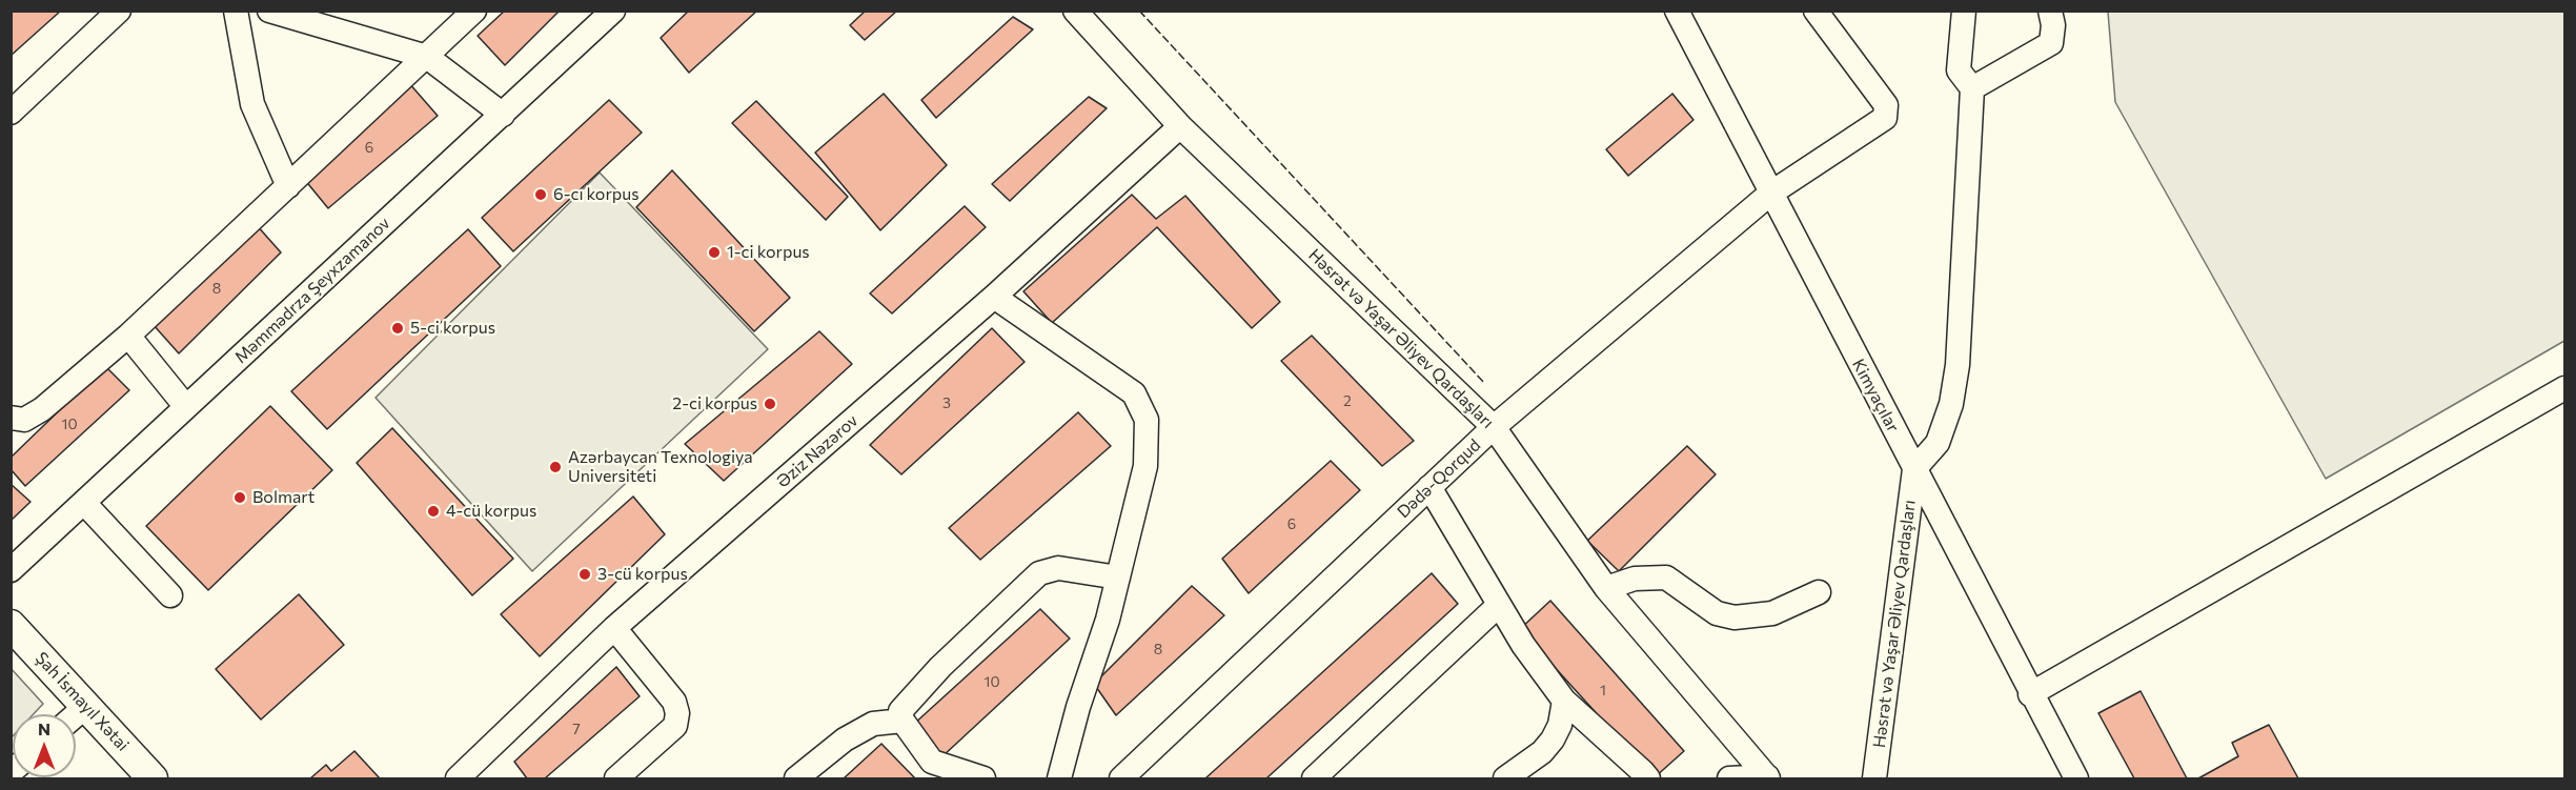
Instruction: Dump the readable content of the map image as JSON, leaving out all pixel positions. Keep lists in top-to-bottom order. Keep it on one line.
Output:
{"streets":{"main road":["Şah İsmayıl Xətai"],"street":["Məmmədrza Şeyxzamanov","Həsrət və Yaşar Əliyev Qardaşları","Kimyaçılar","Əziz Nəzərov","Dədə-Qorqud"]},"crossings":[["Həsrət və Yaşar Əliyev Qardaşları","Kimyaçılar"],["Həsrət və Yaşar Əliyev Qardaşları","Əziz Nəzərov"],["Həsrət və Yaşar Əliyev Qardaşları","Dədə-Qorqud"],["Kimyaçılar","Dədə-Qorqud"]],"places":["6-cı korpus","1-ci korpus","5-ci korpus","2-ci korpus","Azərbaycan Texnologiya Universiteti","Bolmart","4-cü korpus","3-cü korpus"],"house_numbers":["6","8","2","3","10","6","8","10","1","7"],"north":"top"}
